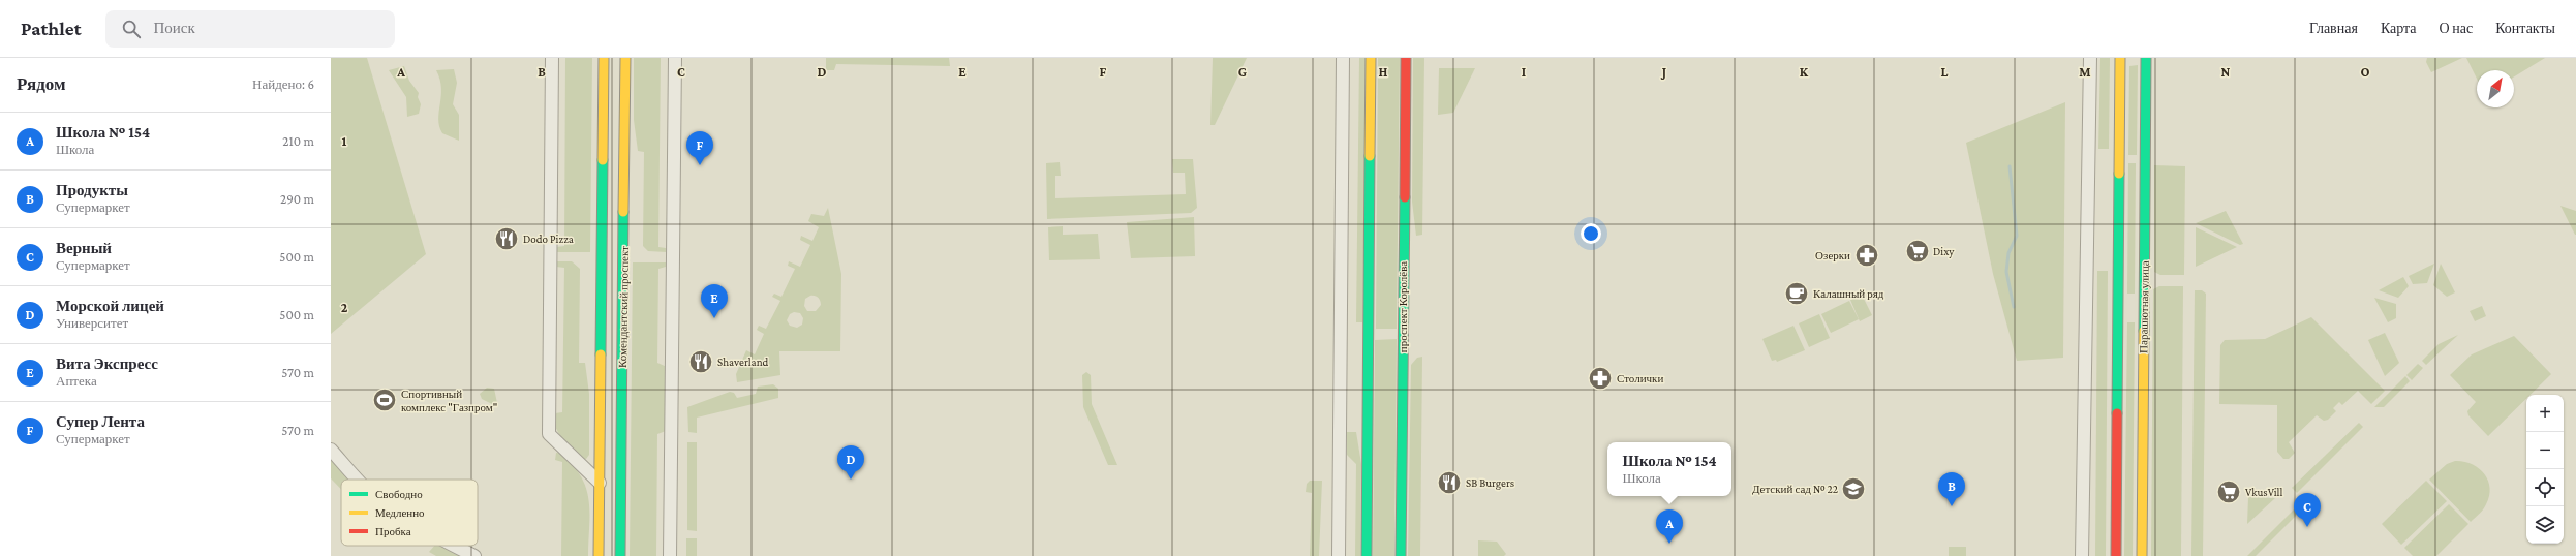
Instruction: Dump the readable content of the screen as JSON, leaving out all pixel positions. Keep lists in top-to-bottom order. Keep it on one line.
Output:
{"streets":{"main road":["Комендантский проспект","проспект Королёва","Парашютная улица"]},"places":{"restaurant":["Dodo Pizza","Shaverland","SB Burgers"],"supermarket":["Dixy","VkusVill"],"pharmacy":["Озерки","Столички"],"cafe":["Калашный ряд"],"sports":["Спортивный комплекс \"Газпром\""],"school or university":["Детский сад № 22"]},"legend":["Свободно","Медленно","Пробка"],"north":"top right","page":{"header":"Pathlet","search":"Поиск","nav":["Главная","Карта","О нас","Контакты"],"heading":["Рядом","Найдено: 6"],"list":[{"mark":"A","name":"Школа № 154","note":"Школа","value":"210 m"},{"mark":"B","name":"Продукты","note":"Супермаркет","value":"290 m"},{"mark":"C","name":"Верный","note":"Супермаркет","value":"500 m"},{"mark":"D","name":"Морской лицей","note":"Университет","value":"500 m"},{"mark":"E","name":"Вита Экспресс","note":"Аптека","value":"570 m"},{"mark":"F","name":"Супер Лента","note":"Супермаркет","value":"570 m"}],"pins":["F","E","D","B","C","A"],"map_buttons":["+","−"],"popup":["Школа № 154","Школа"]},"grid":{"columns":["A","B","C","D","E","F","G","H","I","J","K","L","M","N","O"],"rows":["1","2"]}}
